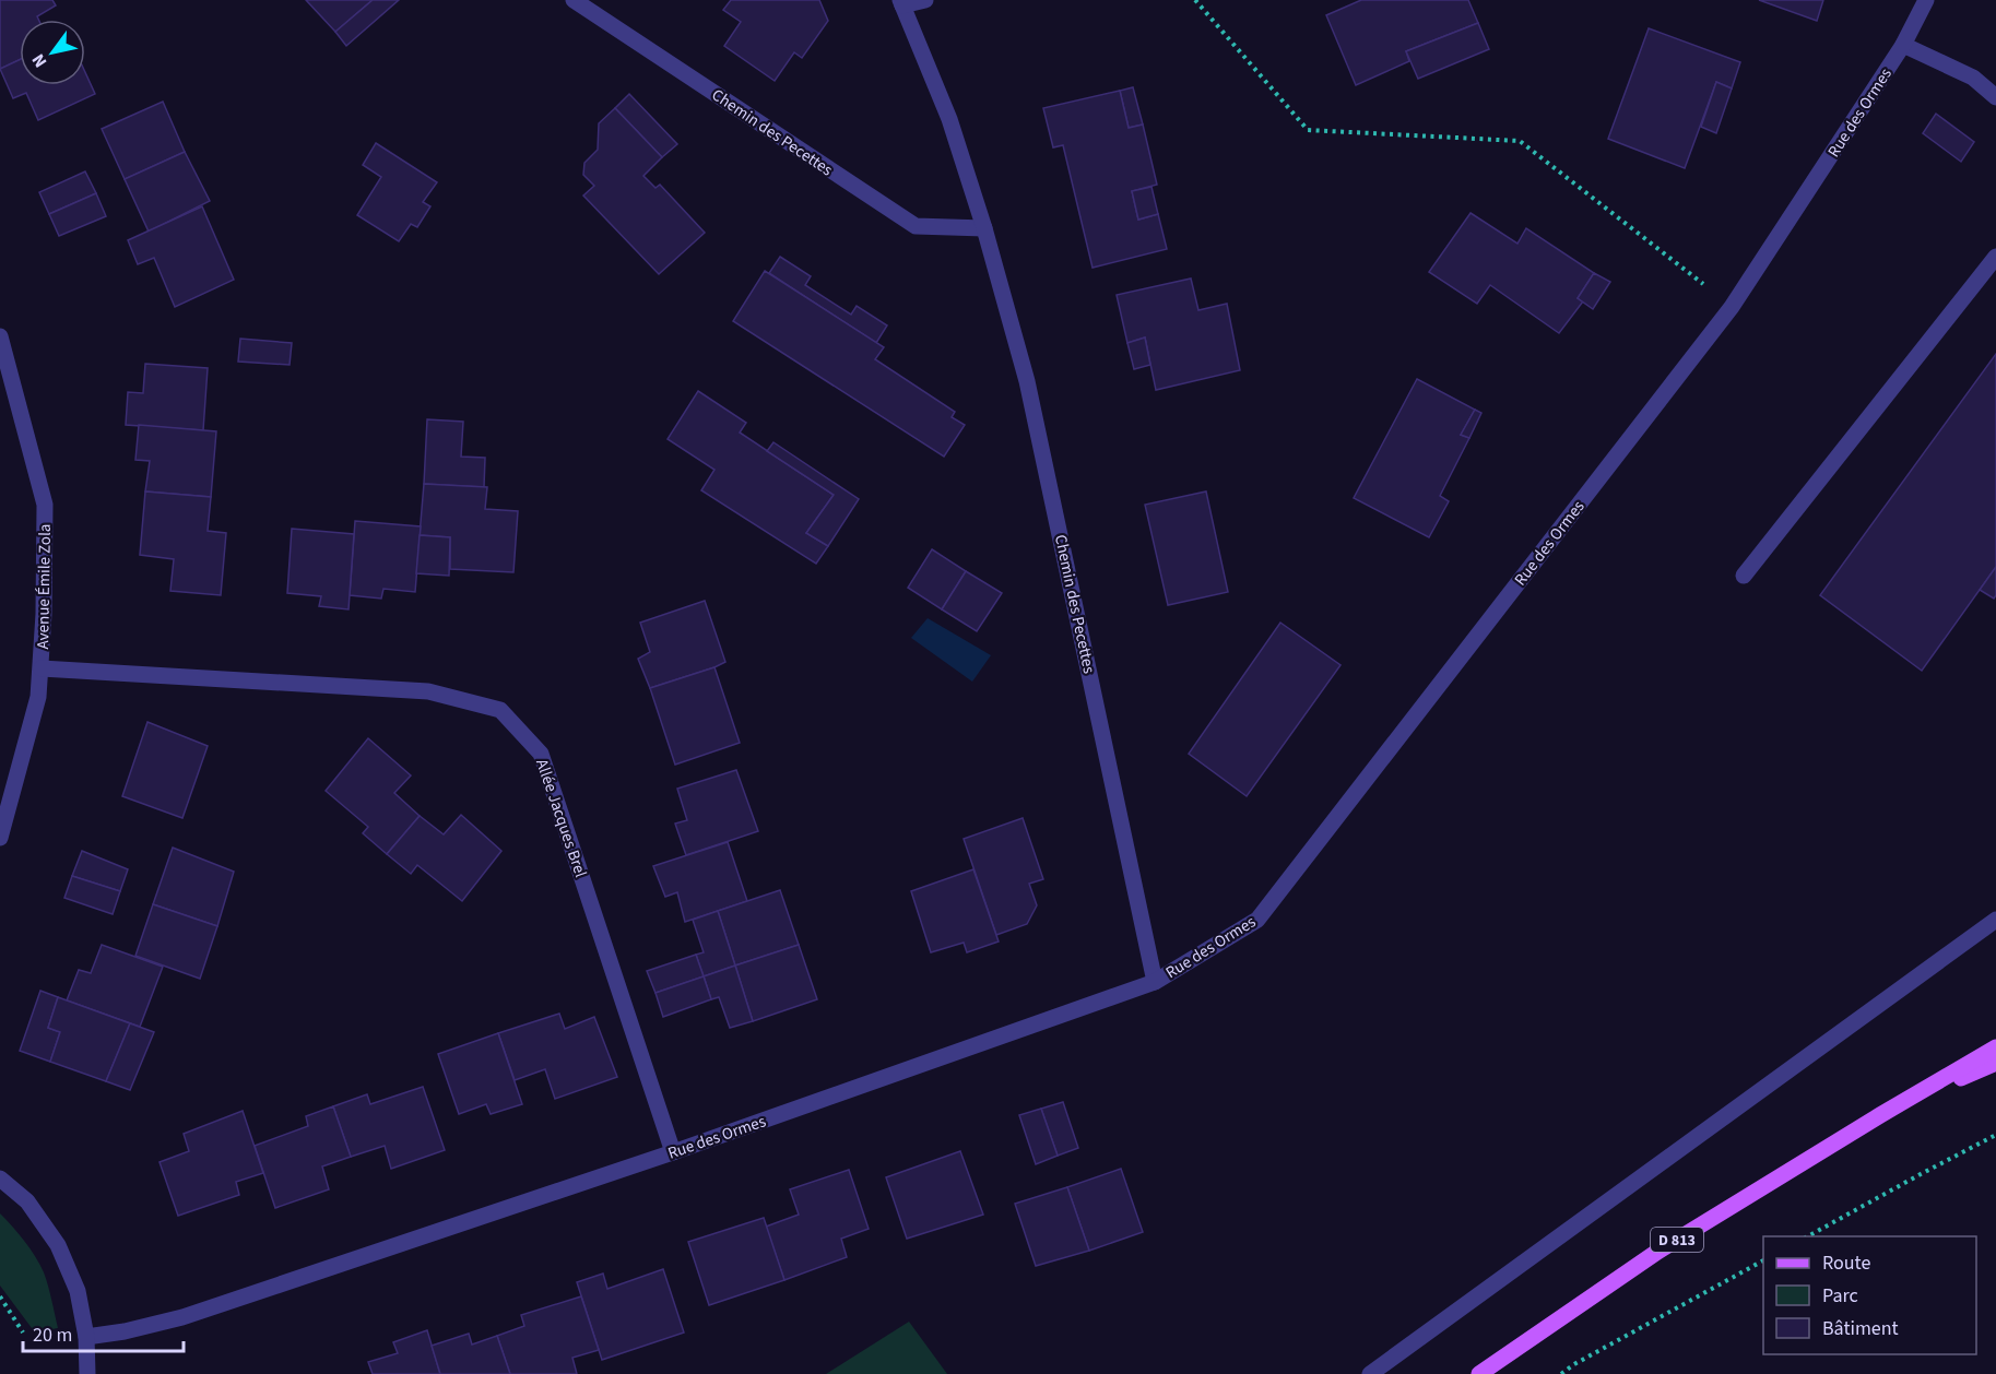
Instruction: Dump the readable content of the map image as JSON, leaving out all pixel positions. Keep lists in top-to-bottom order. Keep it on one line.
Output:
{"streets":{"main road":["D 813"],"street":["Rue des Ormes","Chemin des Pecettes","Avenue Émile Zola","Allée Jacques Brel"]},"crossings":[["Rue des Ormes","Chemin des Pecettes"],["Rue des Ormes","Allée Jacques Brel"],["Avenue Émile Zola","Allée Jacques Brel"]],"legend":["Route","Parc","Bâtiment"],"scale_bar":"20 m","north":"bottom left"}
